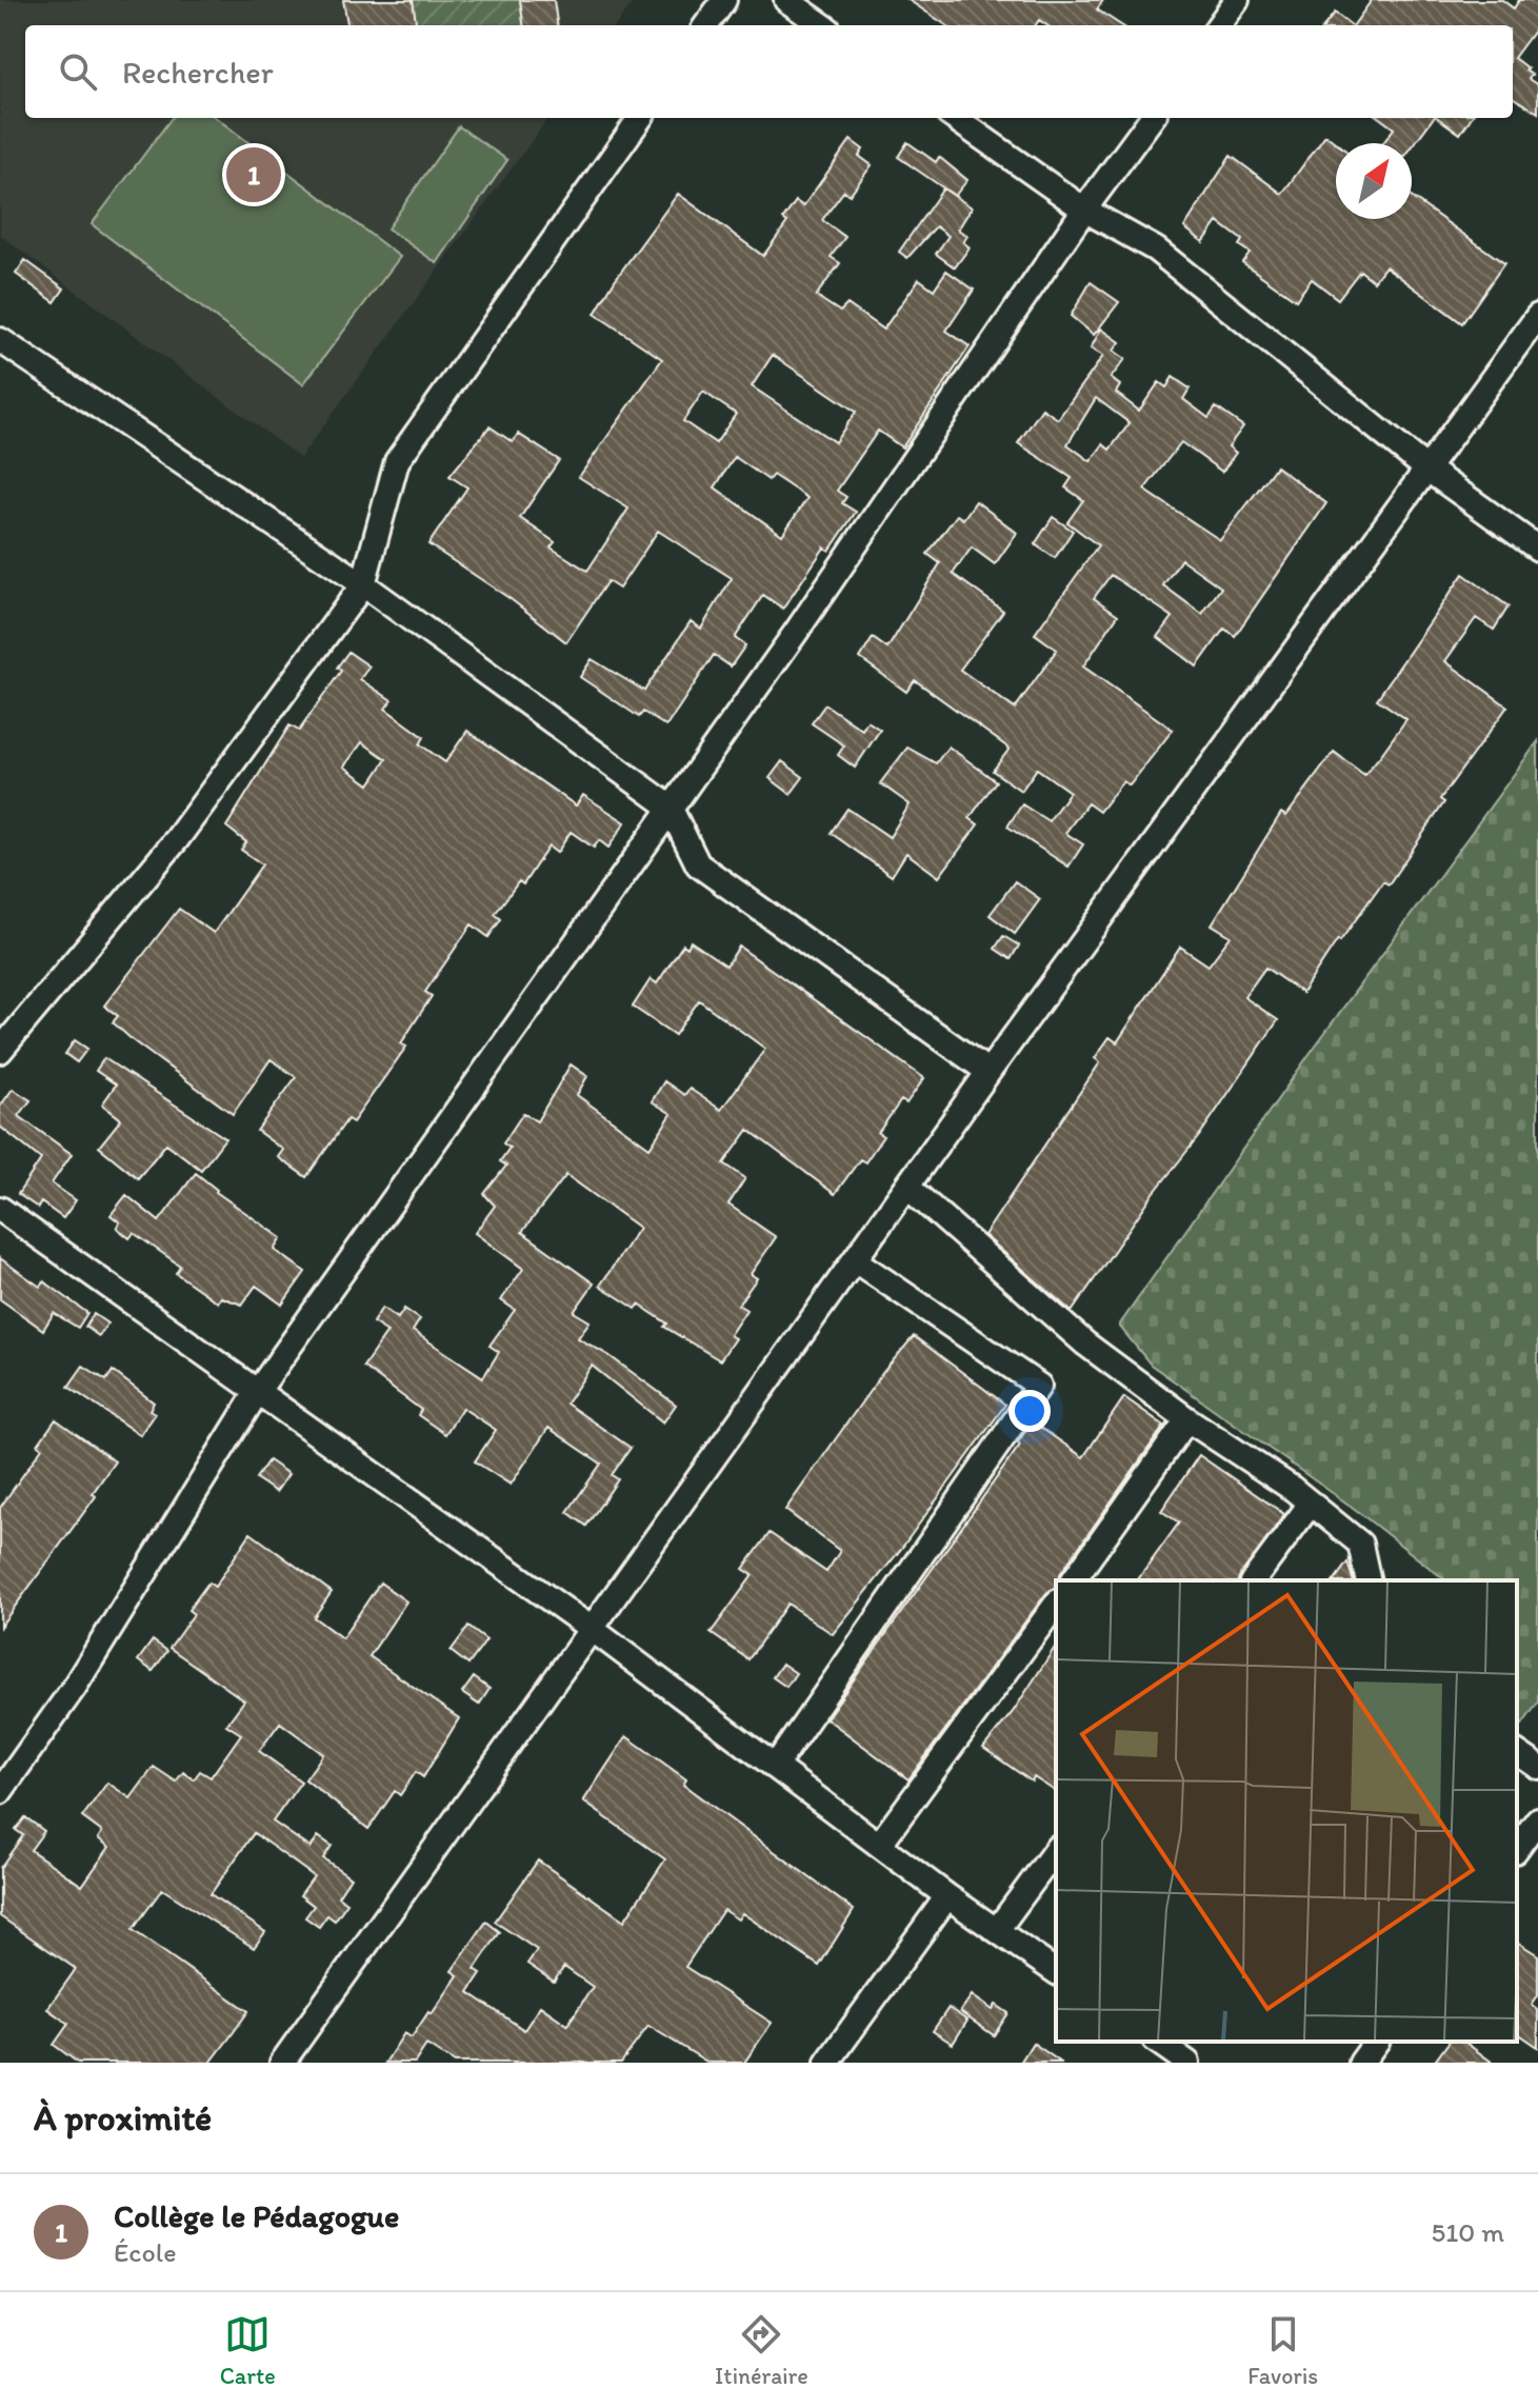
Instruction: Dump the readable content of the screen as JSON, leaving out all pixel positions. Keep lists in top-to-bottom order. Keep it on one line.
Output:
{"north":"top right","page":{"search":"Rechercher","pins":"1","heading":"À proximité","list":[{"mark":"1","name":"Collège le Pédagogue","note":"École","value":"510 m"}],"nav":["Carte","Itinéraire","Favoris"]}}
